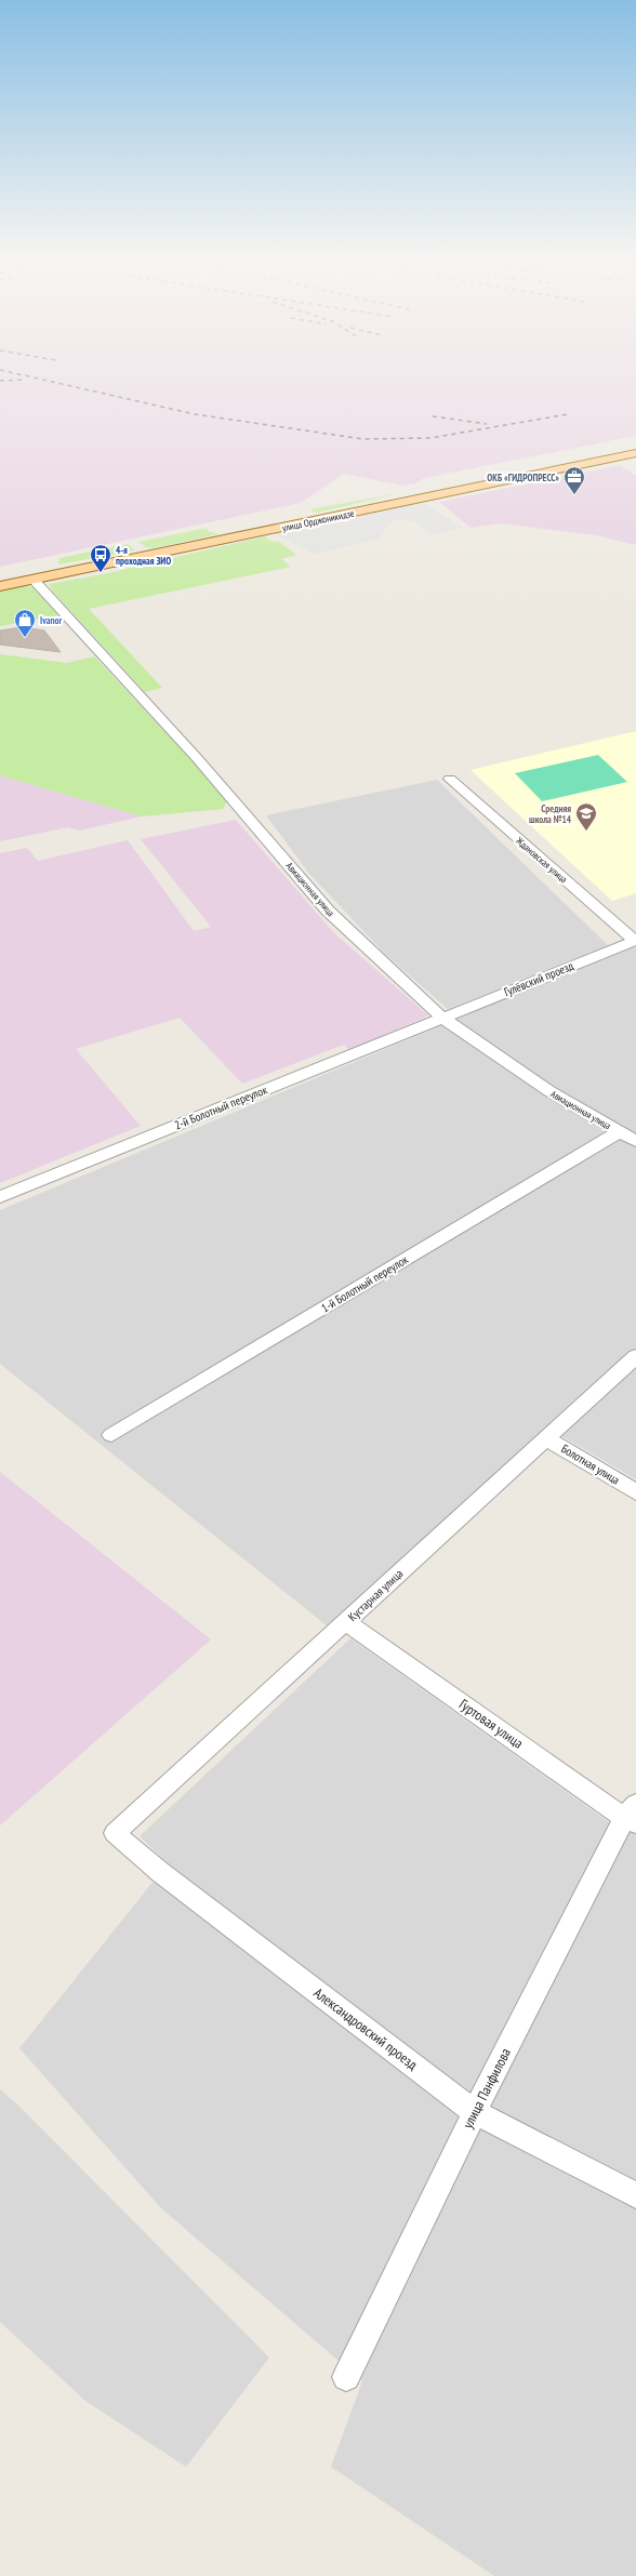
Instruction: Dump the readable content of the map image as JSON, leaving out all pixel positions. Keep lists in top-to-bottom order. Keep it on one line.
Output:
{"streets":{"main road":["улица Орджоникидзе"],"street":["Ждановская улица","Авиационная улица","Гулёвский проезд","2-й Болотный переулок","1-й Болотный переулок","Болотная улица","Кустарная улица","Гуртовая улица","Александровский проезд","улица Панфилова"]},"crossings":[["улица Орджоникидзе","Авиационная улица"],["Ждановская улица","Гулёвский проезд"],["Авиационная улица","Гулёвский проезд"],["Авиационная улица","2-й Болотный переулок"],["Авиационная улица","1-й Болотный переулок"],["Гулёвский проезд","2-й Болотный переулок"],["Болотная улица","Кустарная улица"],["Кустарная улица","Гуртовая улица"],["Кустарная улица","Александровский проезд"],["Гуртовая улица","улица Панфилова"],["Александровский проезд","улица Панфилова"]],"places":{"office":["ОКБ «ГИДРОПРЕСС»"],"bus stop":["4-я проходная ЗИО"],"shop":["Ivanor"],"school or university":["Средняя школа №14"]}}
